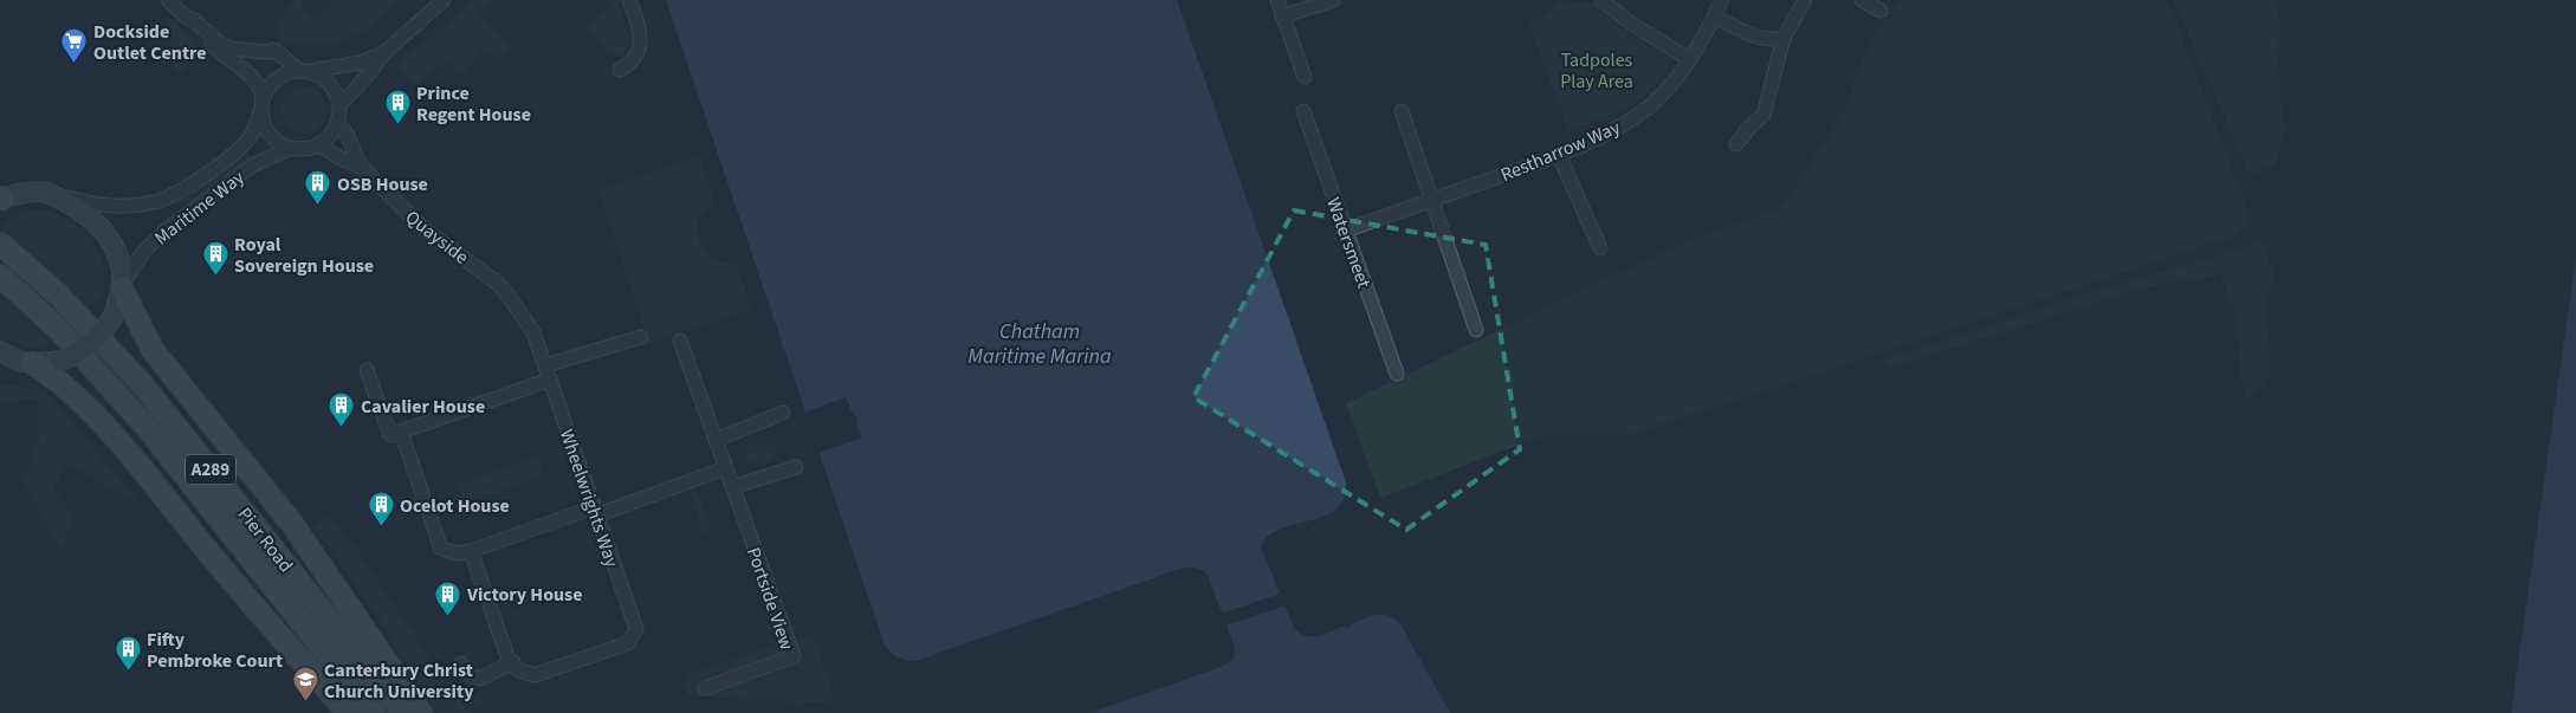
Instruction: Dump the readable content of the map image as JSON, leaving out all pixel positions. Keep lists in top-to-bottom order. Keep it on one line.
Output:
{"streets":{"main road":["A289","Pier Road"],"street":["Restharrow Way","Maritime Way","Quayside","Watersmeet","Wheelwrights Way","Portside View"]},"crossings":[["Restharrow Way","Watersmeet"],["Maritime Way","Quayside"],["Quayside","Wheelwrights Way"]],"water":["Chatham Maritime Marina"],"parks":["Tadpoles Play Area"],"places":{"supermarket":["Dockside Outlet Centre"],"building":["Prince Regent House","OSB House","Royal Sovereign House","Cavalier House","Ocelot House","Victory House","Fifty Pembroke Court"],"school or university":["Canterbury Christ Church University"]}}
